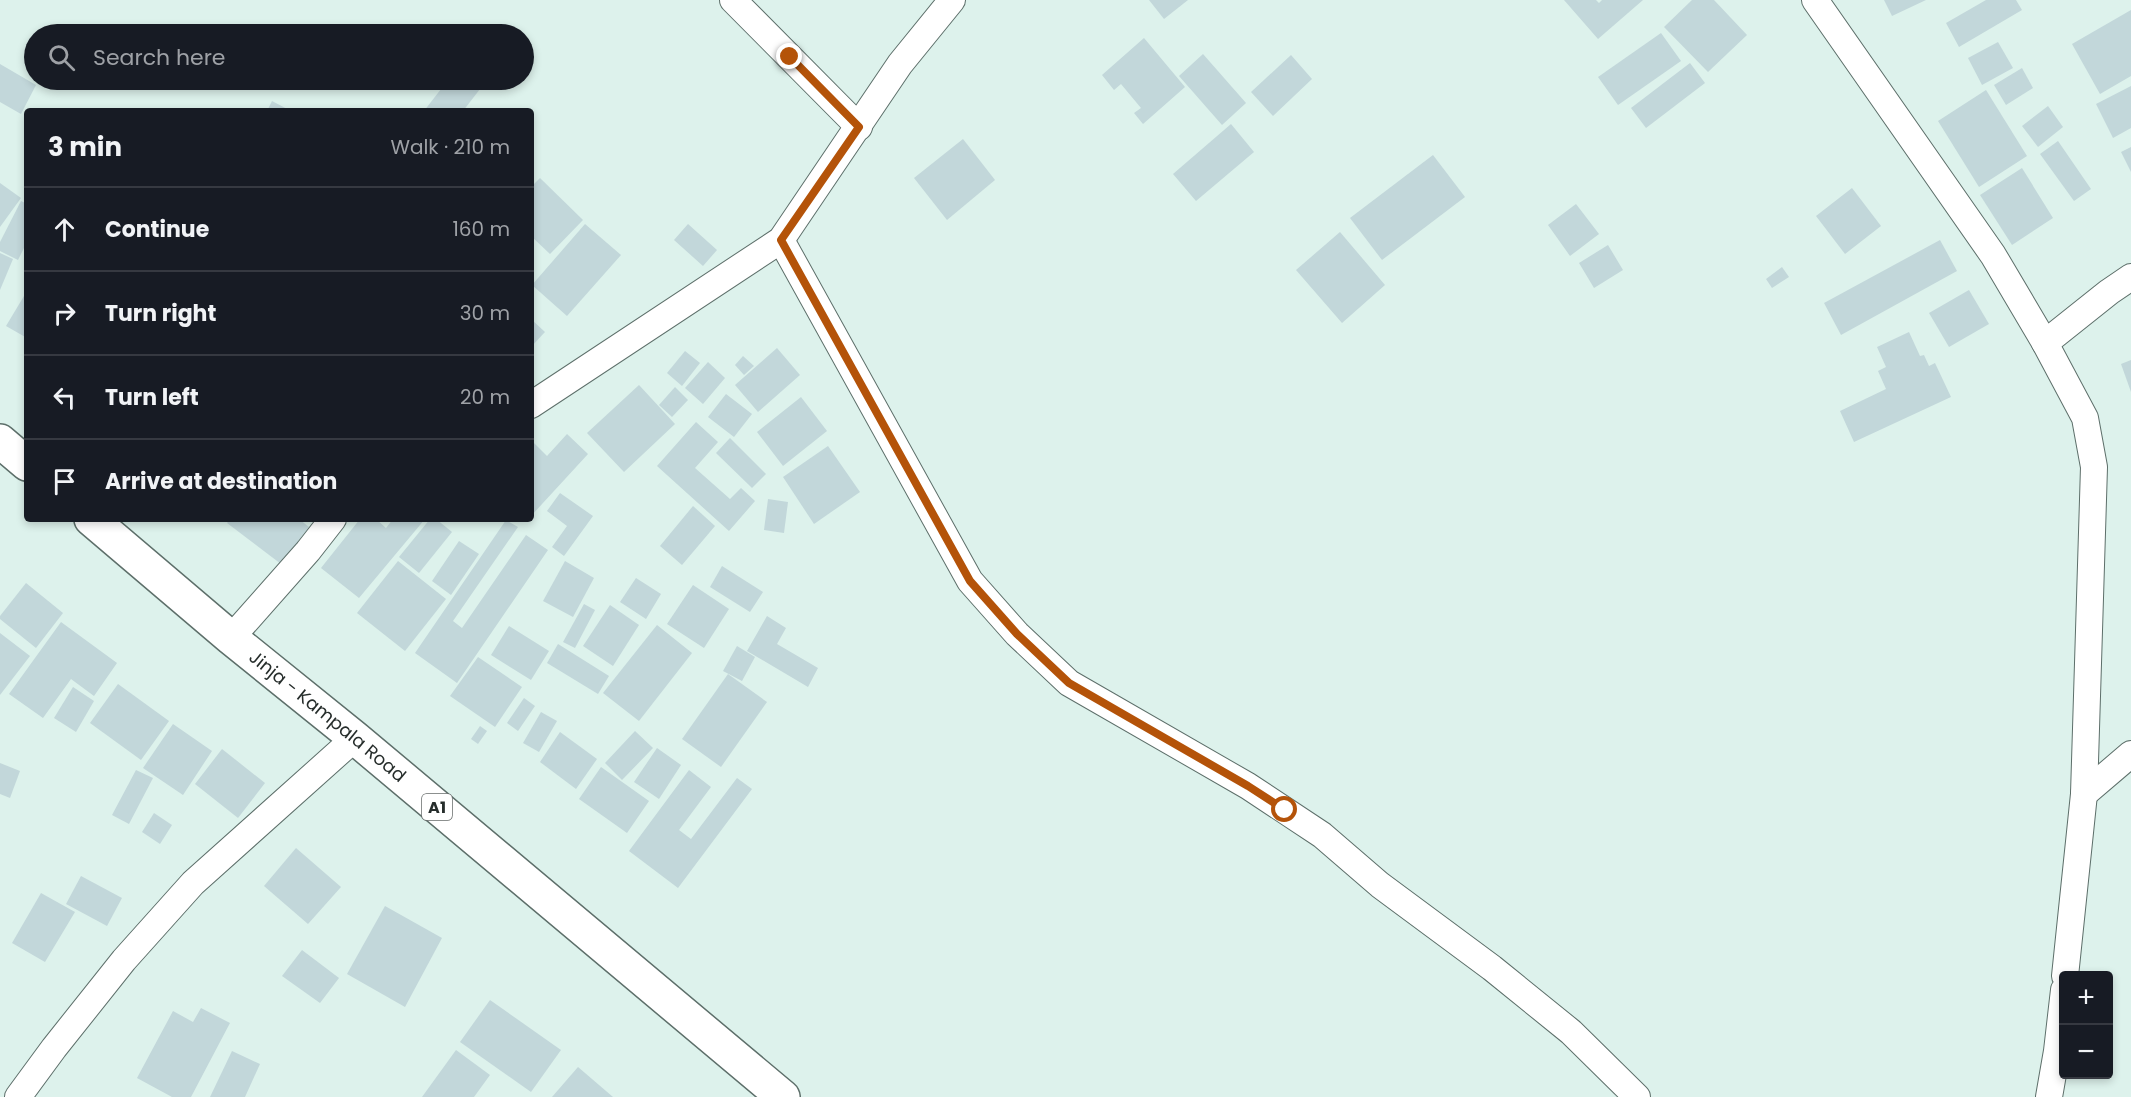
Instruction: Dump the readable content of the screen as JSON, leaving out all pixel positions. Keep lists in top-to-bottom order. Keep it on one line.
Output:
{"streets":{"highway":["Jinja - Kampala Road","A1"]},"page":{"search":"Search here","heading":["3 min","Walk · 210 m"],"list":[["Continue","160 m"],["Turn right","30 m"],["Turn left","20 m"],"Arrive at destination"],"map_buttons":["+","−"]}}
